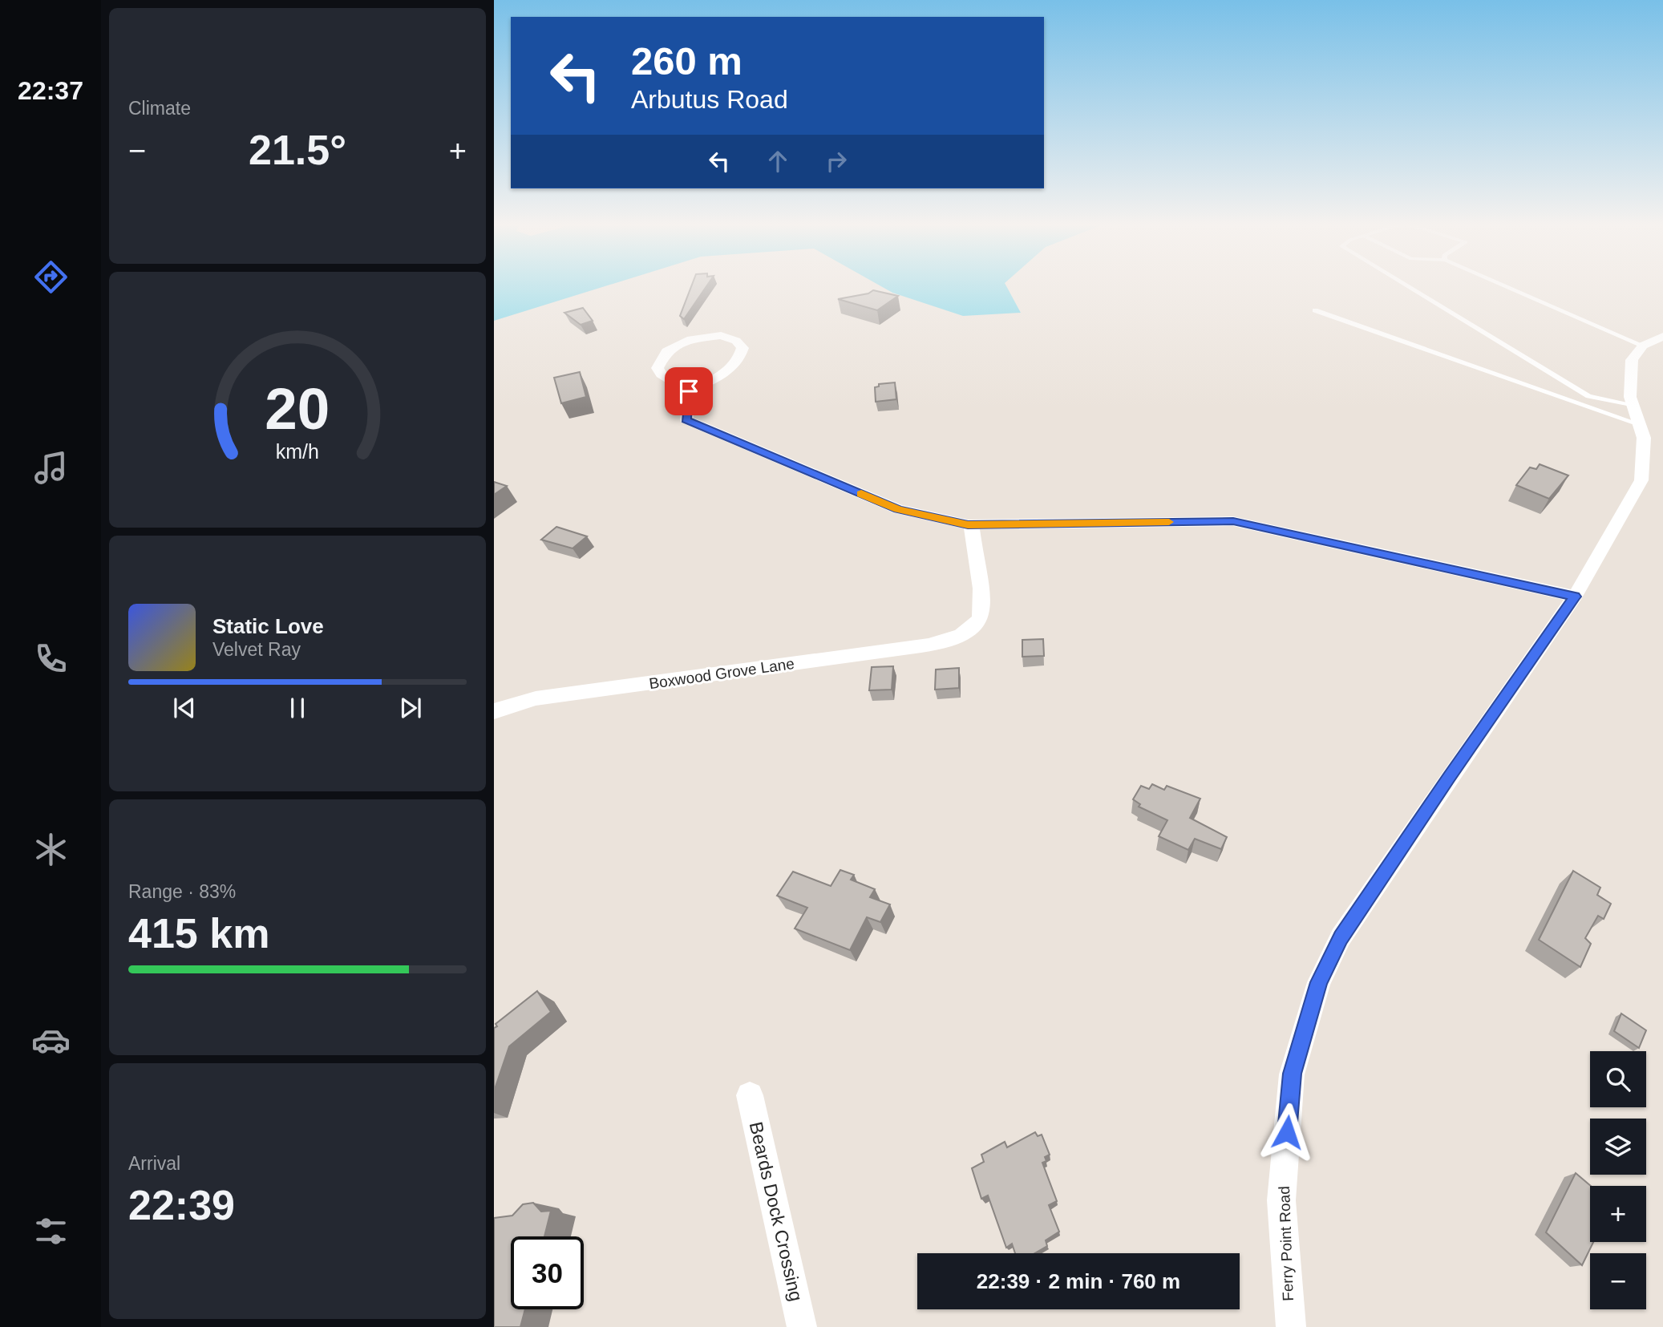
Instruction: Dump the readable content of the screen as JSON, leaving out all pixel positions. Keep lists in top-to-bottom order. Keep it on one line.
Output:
{"streets":{"street":["Boxwood Grove Lane","Beards Dock Crossing","Ferry Point Road"]},"page":{"tabs":"22:37","tile":["Climate",["Range · 83%","415 km"],["Arrival","22:39"]],"turn":["260 m","Arbutus Road"],"heat":["−","21.5°","+"],"song":["Static Love","Velvet Ray"],"map_buttons":["+","−"],"limit":"30","trip":"22:39 · 2 min · 760 m","gauge":["20","km/h"]}}
